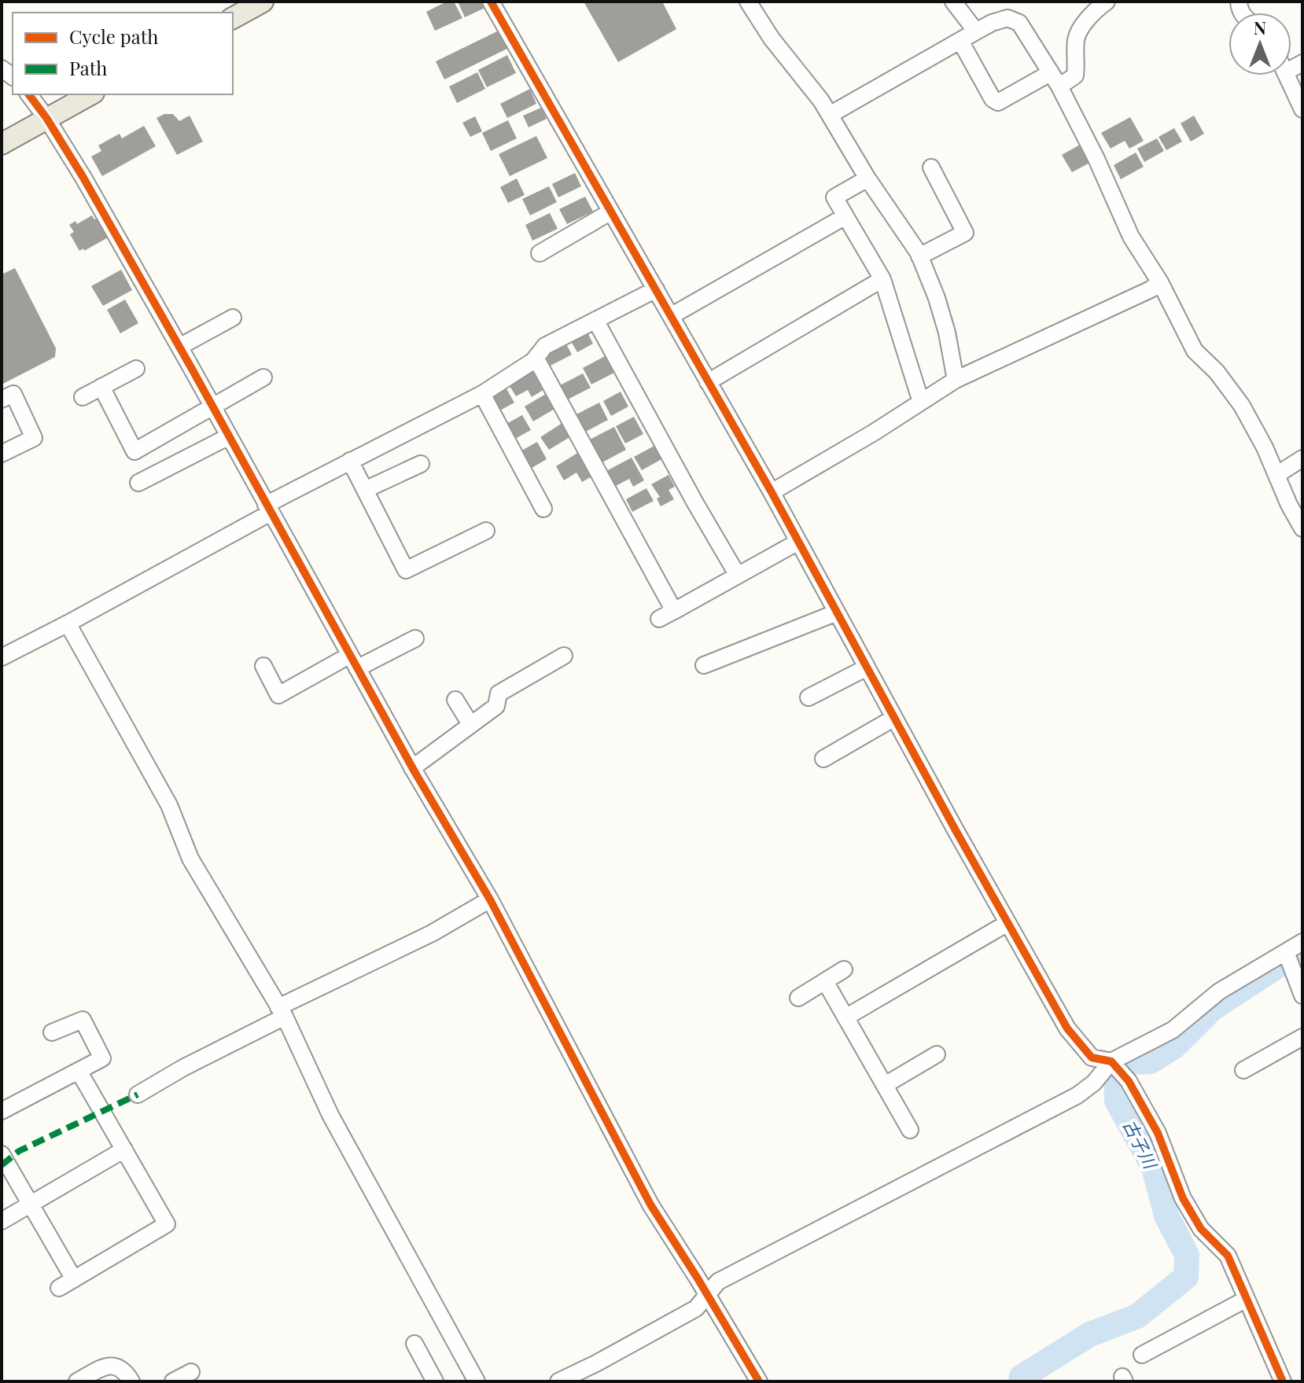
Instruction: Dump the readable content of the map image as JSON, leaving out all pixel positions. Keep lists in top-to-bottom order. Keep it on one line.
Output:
{"water":["古子川"],"legend":["Cycle path","Path"],"north":"top"}
